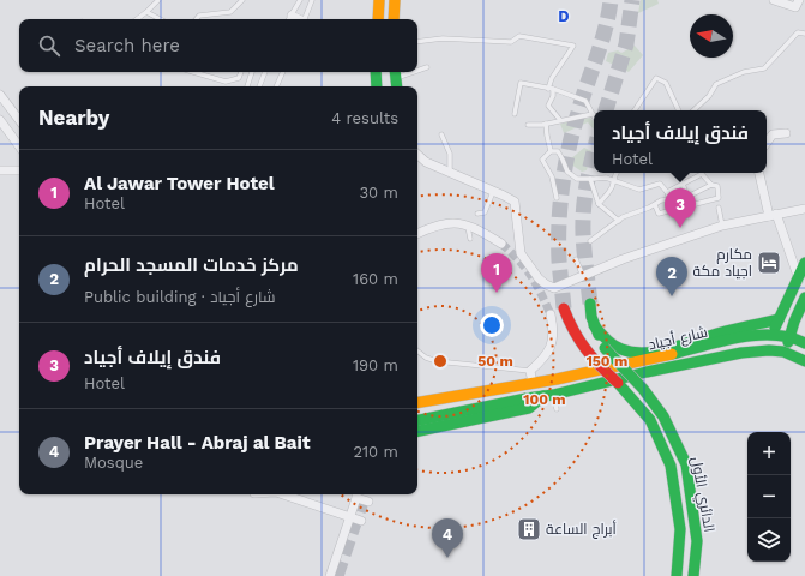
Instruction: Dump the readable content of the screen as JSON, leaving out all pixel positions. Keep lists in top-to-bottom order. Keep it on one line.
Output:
{"streets":{"main road":["شارع أجياد","الدائري الأول"]},"places":{"hotel":["مكارم اجياد مكة"],"building":["أبراج الساعة"]},"north":"left","page":{"search":"Search here","heading":["Nearby","4 results"],"popup":["فندق إيلاف أجياد","Hotel"],"list":[{"mark":"1","name":"Al Jawar Tower Hotel","note":"Hotel","value":"30 m"},{"mark":"2","name":"مركز خدمات المسجد الحرام","note":"Public building · شارع أجياد","value":"160 m"},{"mark":"3","name":"فندق إيلاف أجياد","note":"Hotel","value":"190 m"},{"mark":"4","name":"Prayer Hall - Abraj al Bait","note":"Mosque","value":"210 m"}],"pins":["3","1","2","4"],"map_buttons":["+","−"]},"grid":{"columns":["D"]},"rings":["50 m","150 m","100 m"]}
